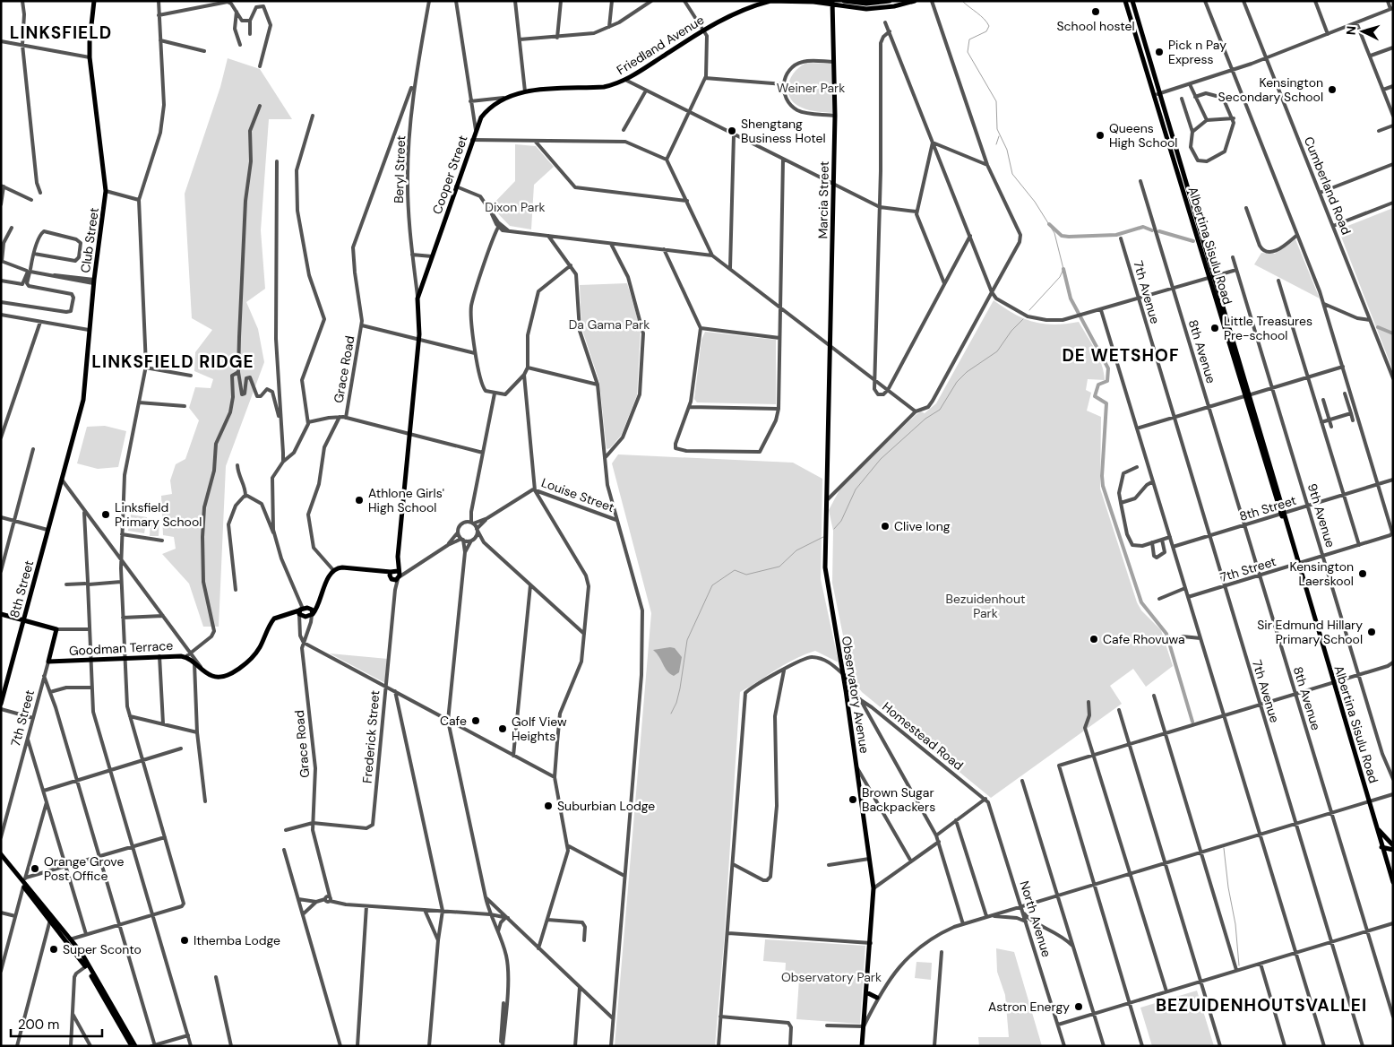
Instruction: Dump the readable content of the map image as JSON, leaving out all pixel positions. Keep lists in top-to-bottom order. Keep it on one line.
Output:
{"streets":{"main road":["Friedland Avenue","Beryl Street","Cooper Street","Marcia Street","Club Street","Albertina Sisulu Road","Grace Road","8th Street","7th Street","Goodman Terrace","Observatory Avenue","Frederick Street"],"street":["Cumberland Road","7th Avenue","8th Avenue","Louise Street","9th Avenue","Homestead Road","North Avenue"]},"crossings":[["Friedland Avenue","Cooper Street"],["Friedland Avenue","Marcia Street"],["Beryl Street","Cooper Street"],["Beryl Street","Grace Road"],["Beryl Street","Frederick Street"],["Marcia Street","Observatory Avenue"],["Club Street","8th Street"],["Albertina Sisulu Road","8th Street"],["Albertina Sisulu Road","7th Street"],["7th Avenue","8th Street"],["7th Avenue","7th Street"],["8th Avenue","8th Street"],["8th Avenue","7th Street"],["Grace Road","Frederick Street"],["8th Street","9th Avenue"],["8th Street","7th Street"],["9th Avenue","7th Street"],["7th Street","Goodman Terrace"],["Observatory Avenue","Homestead Road"],["Homestead Road","North Avenue"]],"districts":["LINKSFIELD","DE WETSHOF","LINKSFIELD RIDGE","BEZUIDENHOUTSVALLEI"],"parks":["Weiner Park","Dixon Park","Da Gama Park","Bezuidenhout Park","Observatory Park"],"places":["School hostel","Pick n Pay Express","Kensington Secondary School","Shengtang Business Hotel","Queens High School","Little Treasures Pre-school","Athlone Girls' High School","Linksfield Primary School","Clive long","Kensington Laerskool","Sir Edmund Hillary Primary School","Cafe Rhovuwa","Cafe","Golf View Heights","Brown Sugar Backpackers","Suburbian Lodge","Orange Grove Post Office","Ithemba Lodge","Super Sconto","Astron Energy"],"scale_bar":"200 m","north":"left"}
